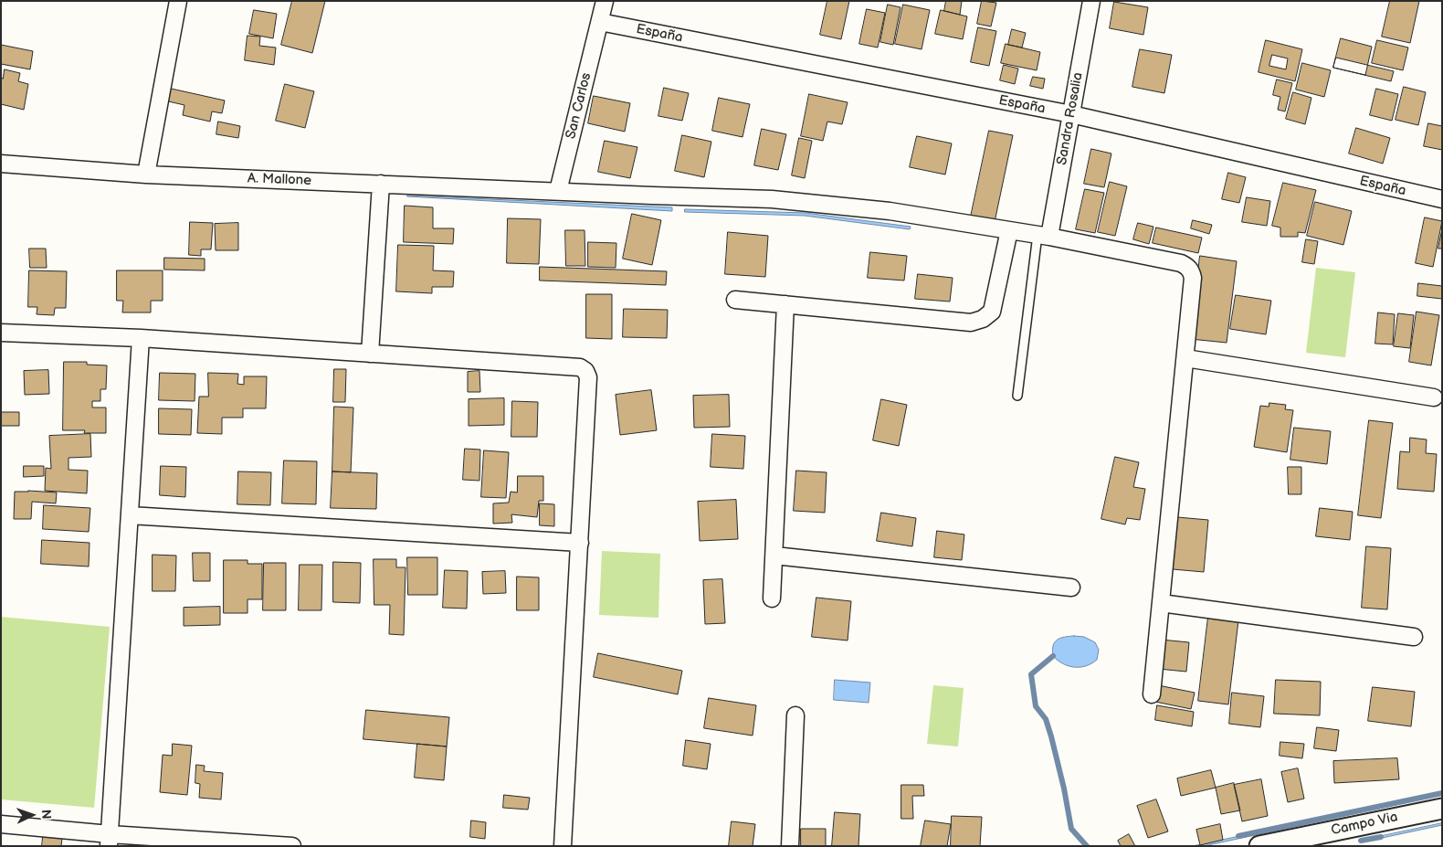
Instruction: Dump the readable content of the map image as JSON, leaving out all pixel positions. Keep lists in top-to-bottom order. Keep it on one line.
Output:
{"streets":{"street":["España","San Carlos","Sandra Rosalia","A. Mallone","Campo Via"]},"crossings":[["España","San Carlos"],["España","Sandra Rosalia"],["San Carlos","A. Mallone"],["Sandra Rosalia","A. Mallone"]],"north":"right"}
